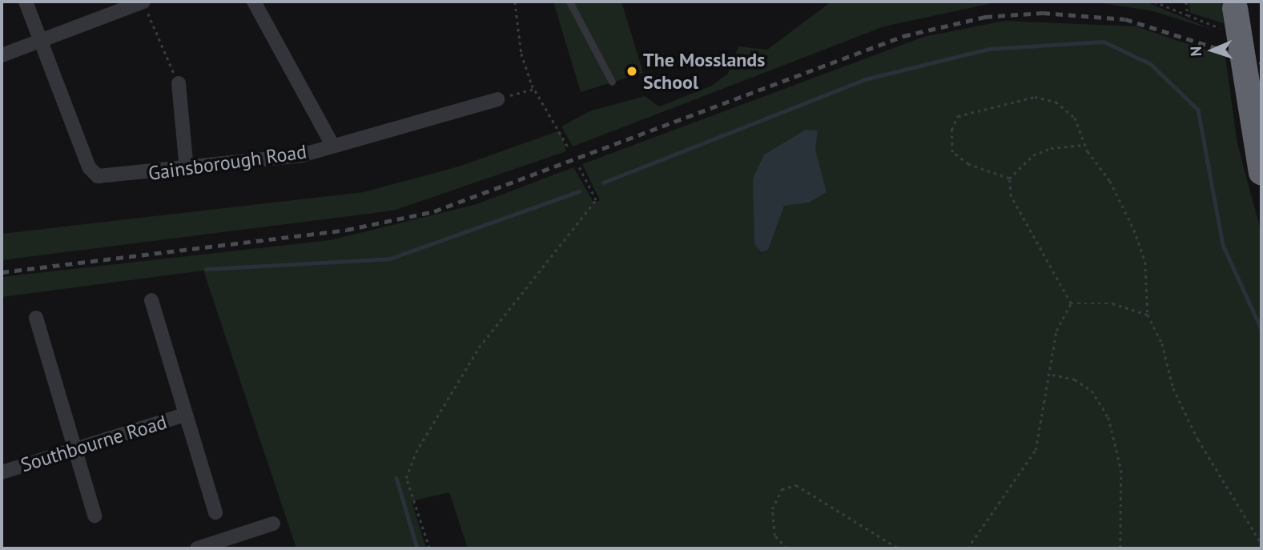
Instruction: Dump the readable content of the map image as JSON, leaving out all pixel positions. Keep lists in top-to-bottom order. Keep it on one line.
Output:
{"streets":{"street":["Gainsborough Road","Southbourne Road"]},"places":["The Mosslands School"],"north":"left"}
